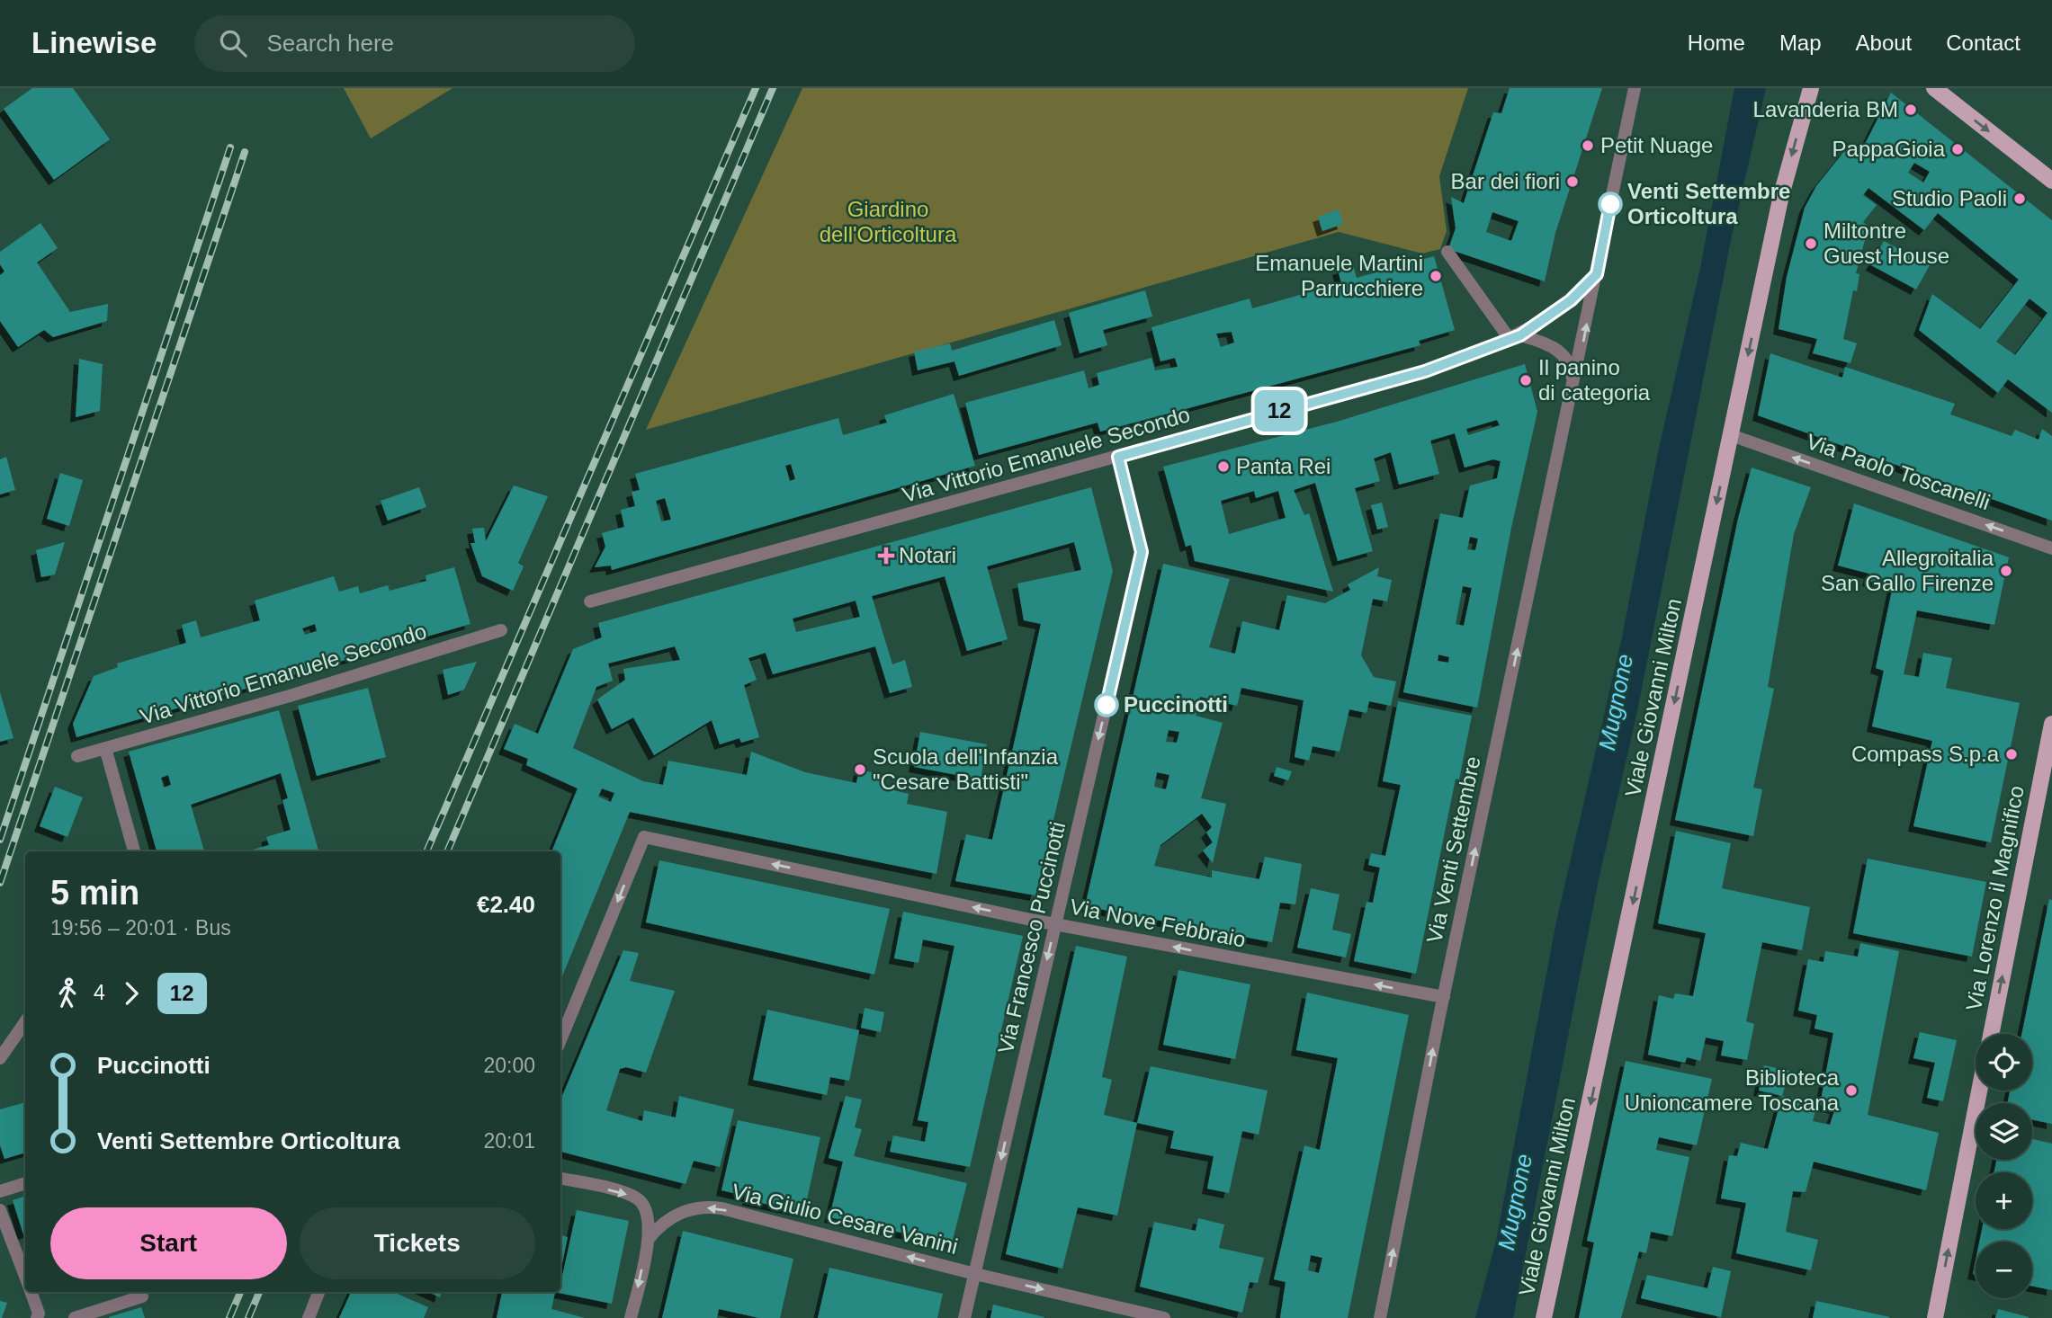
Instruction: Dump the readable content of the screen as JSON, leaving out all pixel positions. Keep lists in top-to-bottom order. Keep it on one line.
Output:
{"streets":{"main road":["Viale Giovanni Milton","Via Lorenzo il Magnifico"],"street":["Via Vittorio Emanuele Secondo","Via Paolo Toscanelli","Via Venti Settembre","Via Nove Febbraio","Via Francesco Puccinotti","Via Giulio Cesare Vanini"]},"crossings":[["Via Vittorio Emanuele Secondo","Via Venti Settembre"],["Via Vittorio Emanuele Secondo","Via Francesco Puccinotti"],["Via Paolo Toscanelli","Viale Giovanni Milton"],["Via Venti Settembre","Via Nove Febbraio"],["Via Nove Febbraio","Via Francesco Puccinotti"],["Via Francesco Puccinotti","Via Giulio Cesare Vanini"]],"one_way":["Via Paolo Toscanelli","Viale Giovanni Milton","Via Venti Settembre","Via Lorenzo il Magnifico","Via Nove Febbraio","Via Francesco Puccinotti"],"water":["Mugnone"],"parks":["Giardino dell'Orticoltura"],"places":{"other":["Lavanderia BM","Petit Nuage","PappaGioia","Bar dei fiori","Studio Paoli","Venti Settembre Orticoltura","Miltontre Guest House","Emanuele Martini Parrucchiere","Il panino di categoria","Panta Rei","Allegroitalia San Gallo Firenze","Puccinotti","Compass S.p.a","Scuola dell'Infanzia \"Cesare Battisti\"","Biblioteca Unioncamere Toscana"],"health":["Notari"]},"lines":["bus line 12"],"page":{"header":"Linewise","search":"Search here","nav":["Home","Map","About","Contact"],"on_map":"12","heading":["5 min","19:56 – 20:01 · Bus","€2.40"],"legs":["4","12"],"list":[{"name":"Puccinotti","value":"20:00"},{"name":"Venti Settembre Orticoltura","value":"20:01"}],"map_buttons":["+","−"],"buttons":["Start","Tickets"]}}
